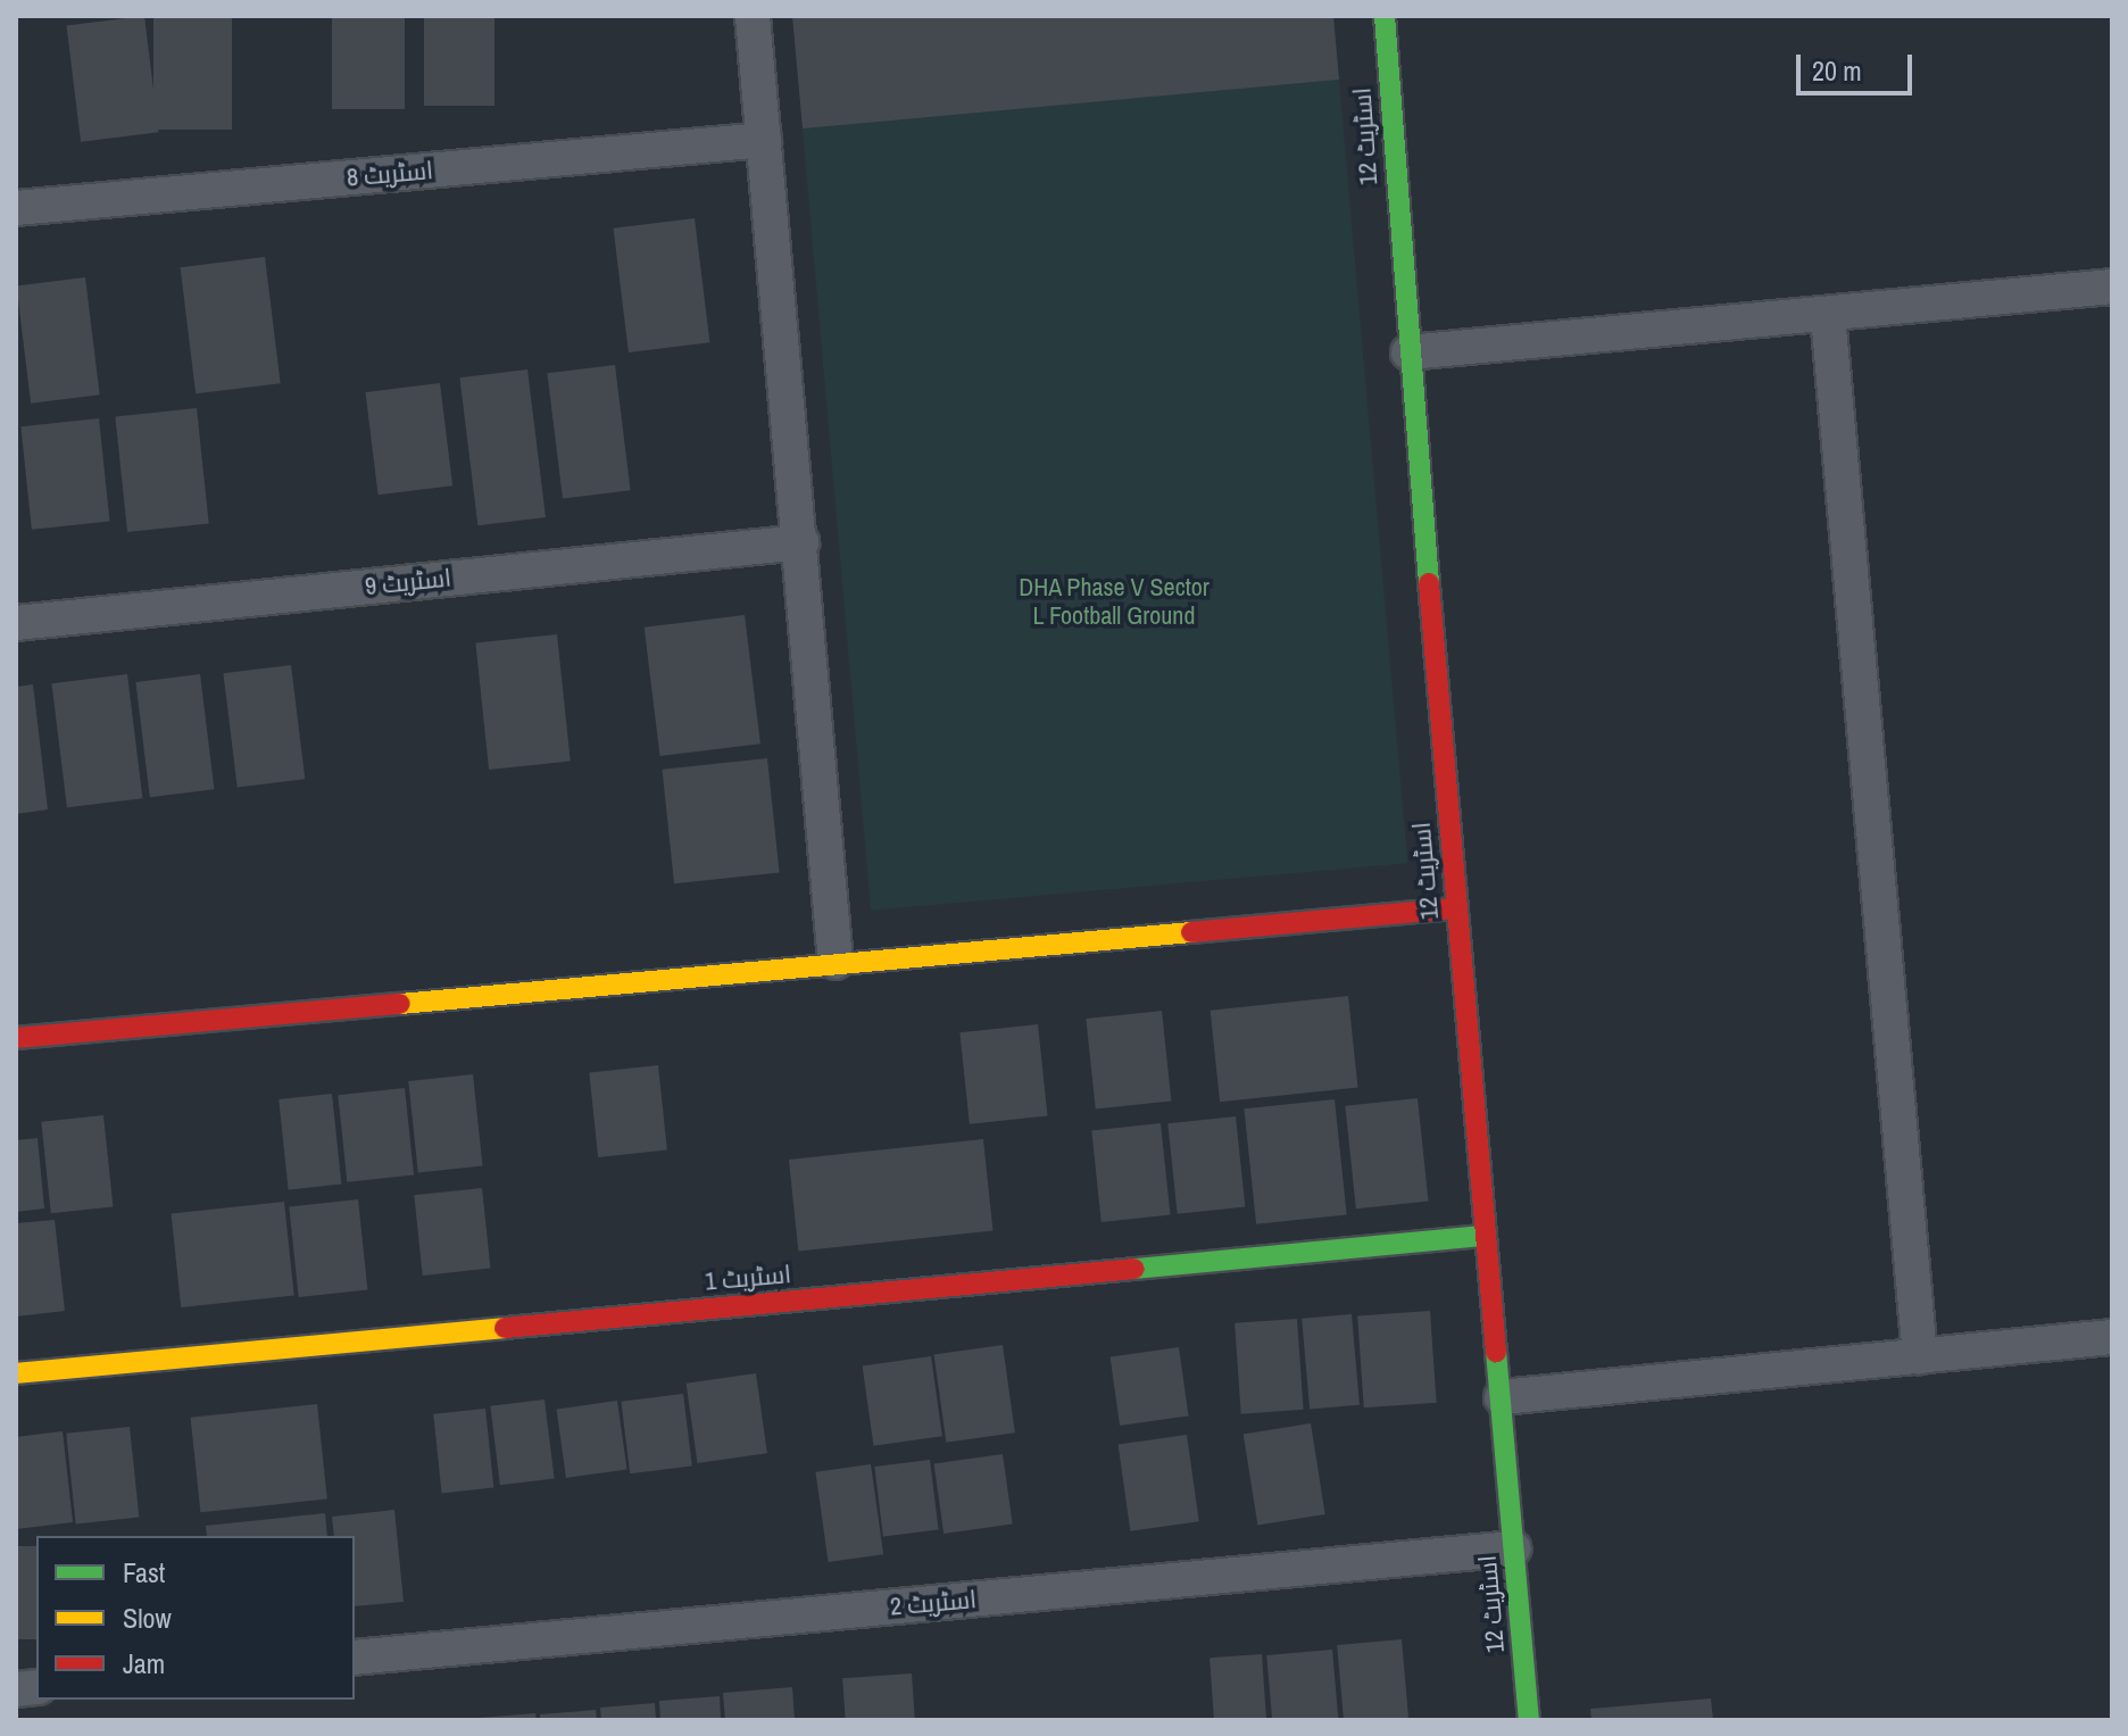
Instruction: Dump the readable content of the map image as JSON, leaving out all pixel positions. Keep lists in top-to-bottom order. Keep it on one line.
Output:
{"streets":{"street":["اسٹریٹ 12","اسٹریٹ 8","اسٹریٹ 9","اسٹریٹ 1","اسٹریٹ 2"]},"crossings":[["اسٹریٹ 12","اسٹریٹ 1"],["اسٹریٹ 12","اسٹریٹ 2"]],"parks":["DHA Phase V Sector L Football Ground"],"legend":["Fast","Slow","Jam"],"scale_bar":"20 m"}
